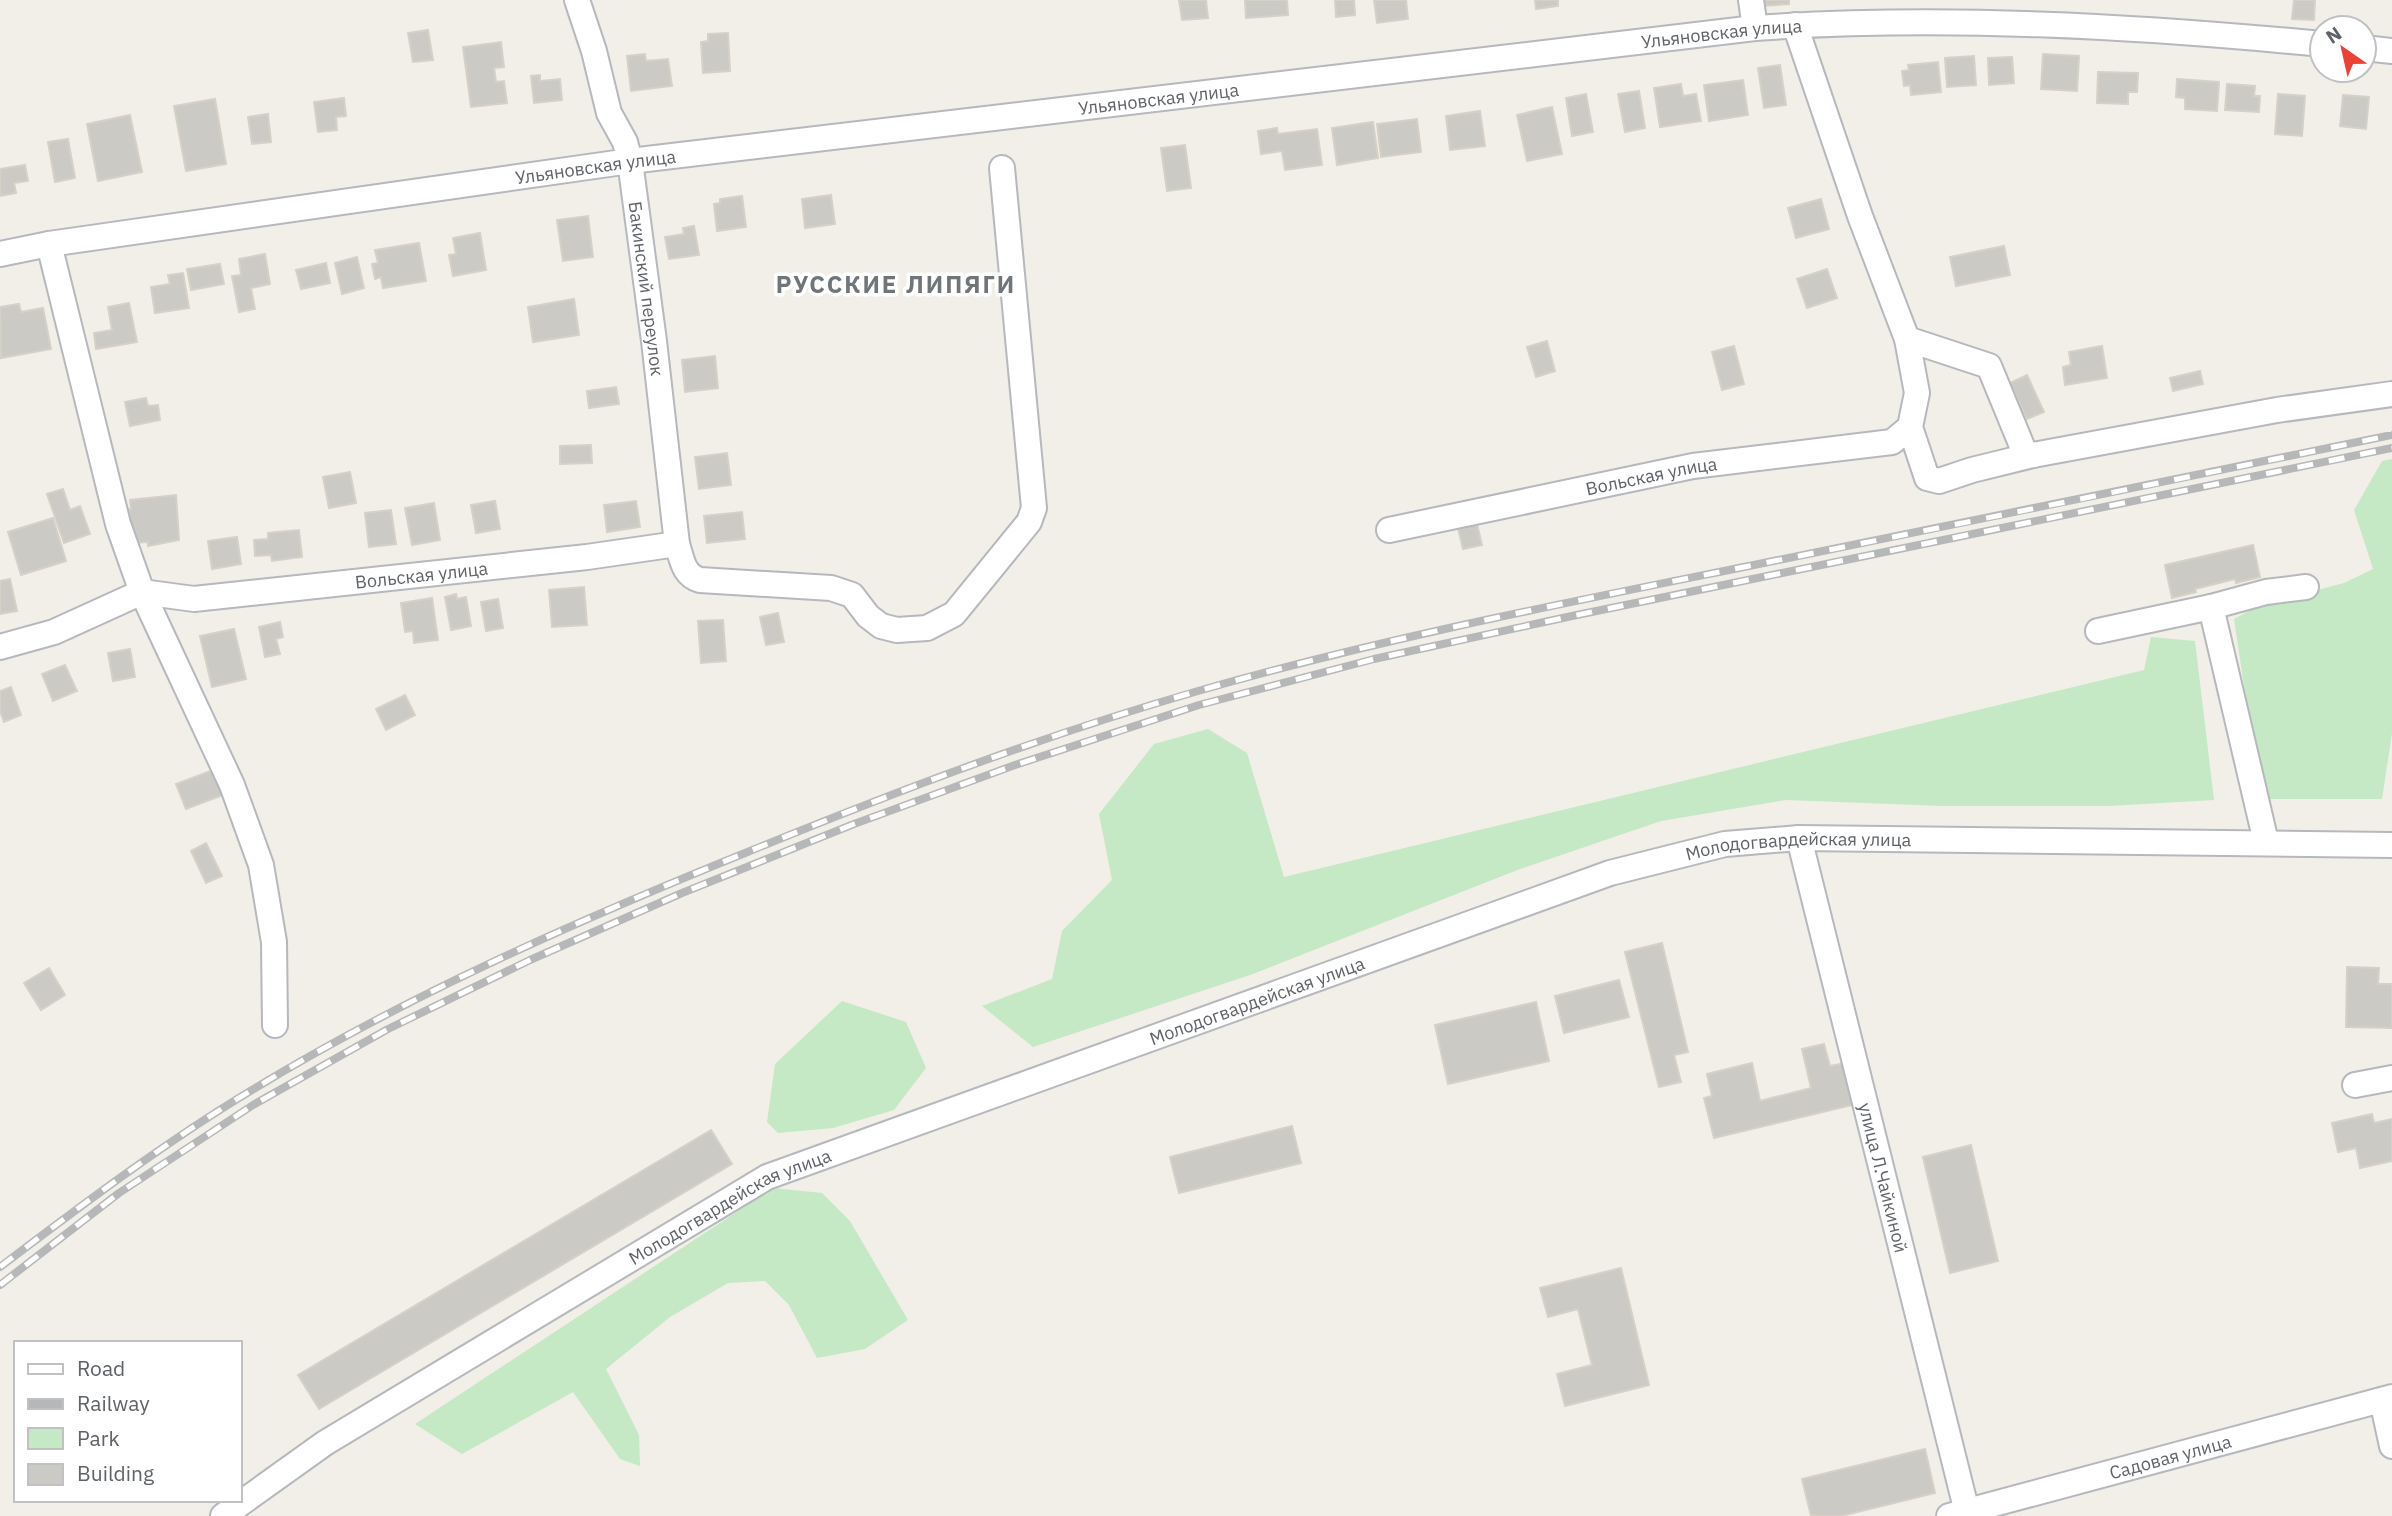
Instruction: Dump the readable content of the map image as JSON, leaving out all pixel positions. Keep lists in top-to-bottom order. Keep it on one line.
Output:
{"streets":{"street":["Ульяновская улица","Бакинский переулок","Вольская улица","Молодогвардейская улица","улица Л.Чайкиной","Садовая улица"]},"crossings":[["Ульяновская улица","Бакинский переулок"],["Бакинский переулок","Вольская улица"],["Молодогвардейская улица","улица Л.Чайкиной"],["улица Л.Чайкиной","Садовая улица"]],"districts":["РУССКИЕ ЛИПЯГИ"],"legend":["Road","Railway","Park","Building"],"north":"top left"}
